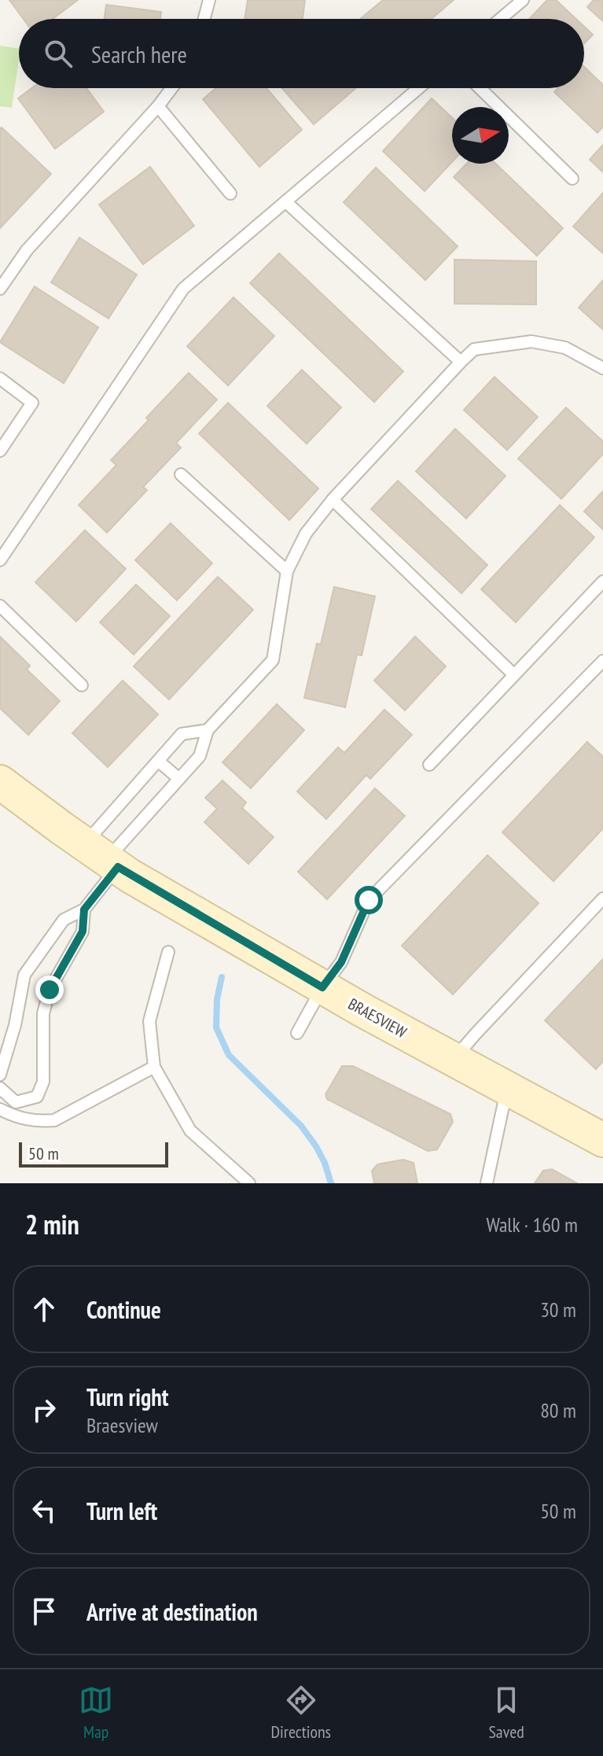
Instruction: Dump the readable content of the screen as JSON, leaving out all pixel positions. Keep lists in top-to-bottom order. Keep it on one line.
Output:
{"streets":{"street":["BRAESVIEW"]},"scale_bar":"50 m","north":"right","page":{"search":"Search here","scale":"50 m","heading":["2 min","Walk · 160 m"],"list":[["Continue","30 m"],["Turn right","Braesview","80 m"],["Turn left","50 m"],"Arrive at destination"],"nav":["Map","Directions","Saved"]}}
